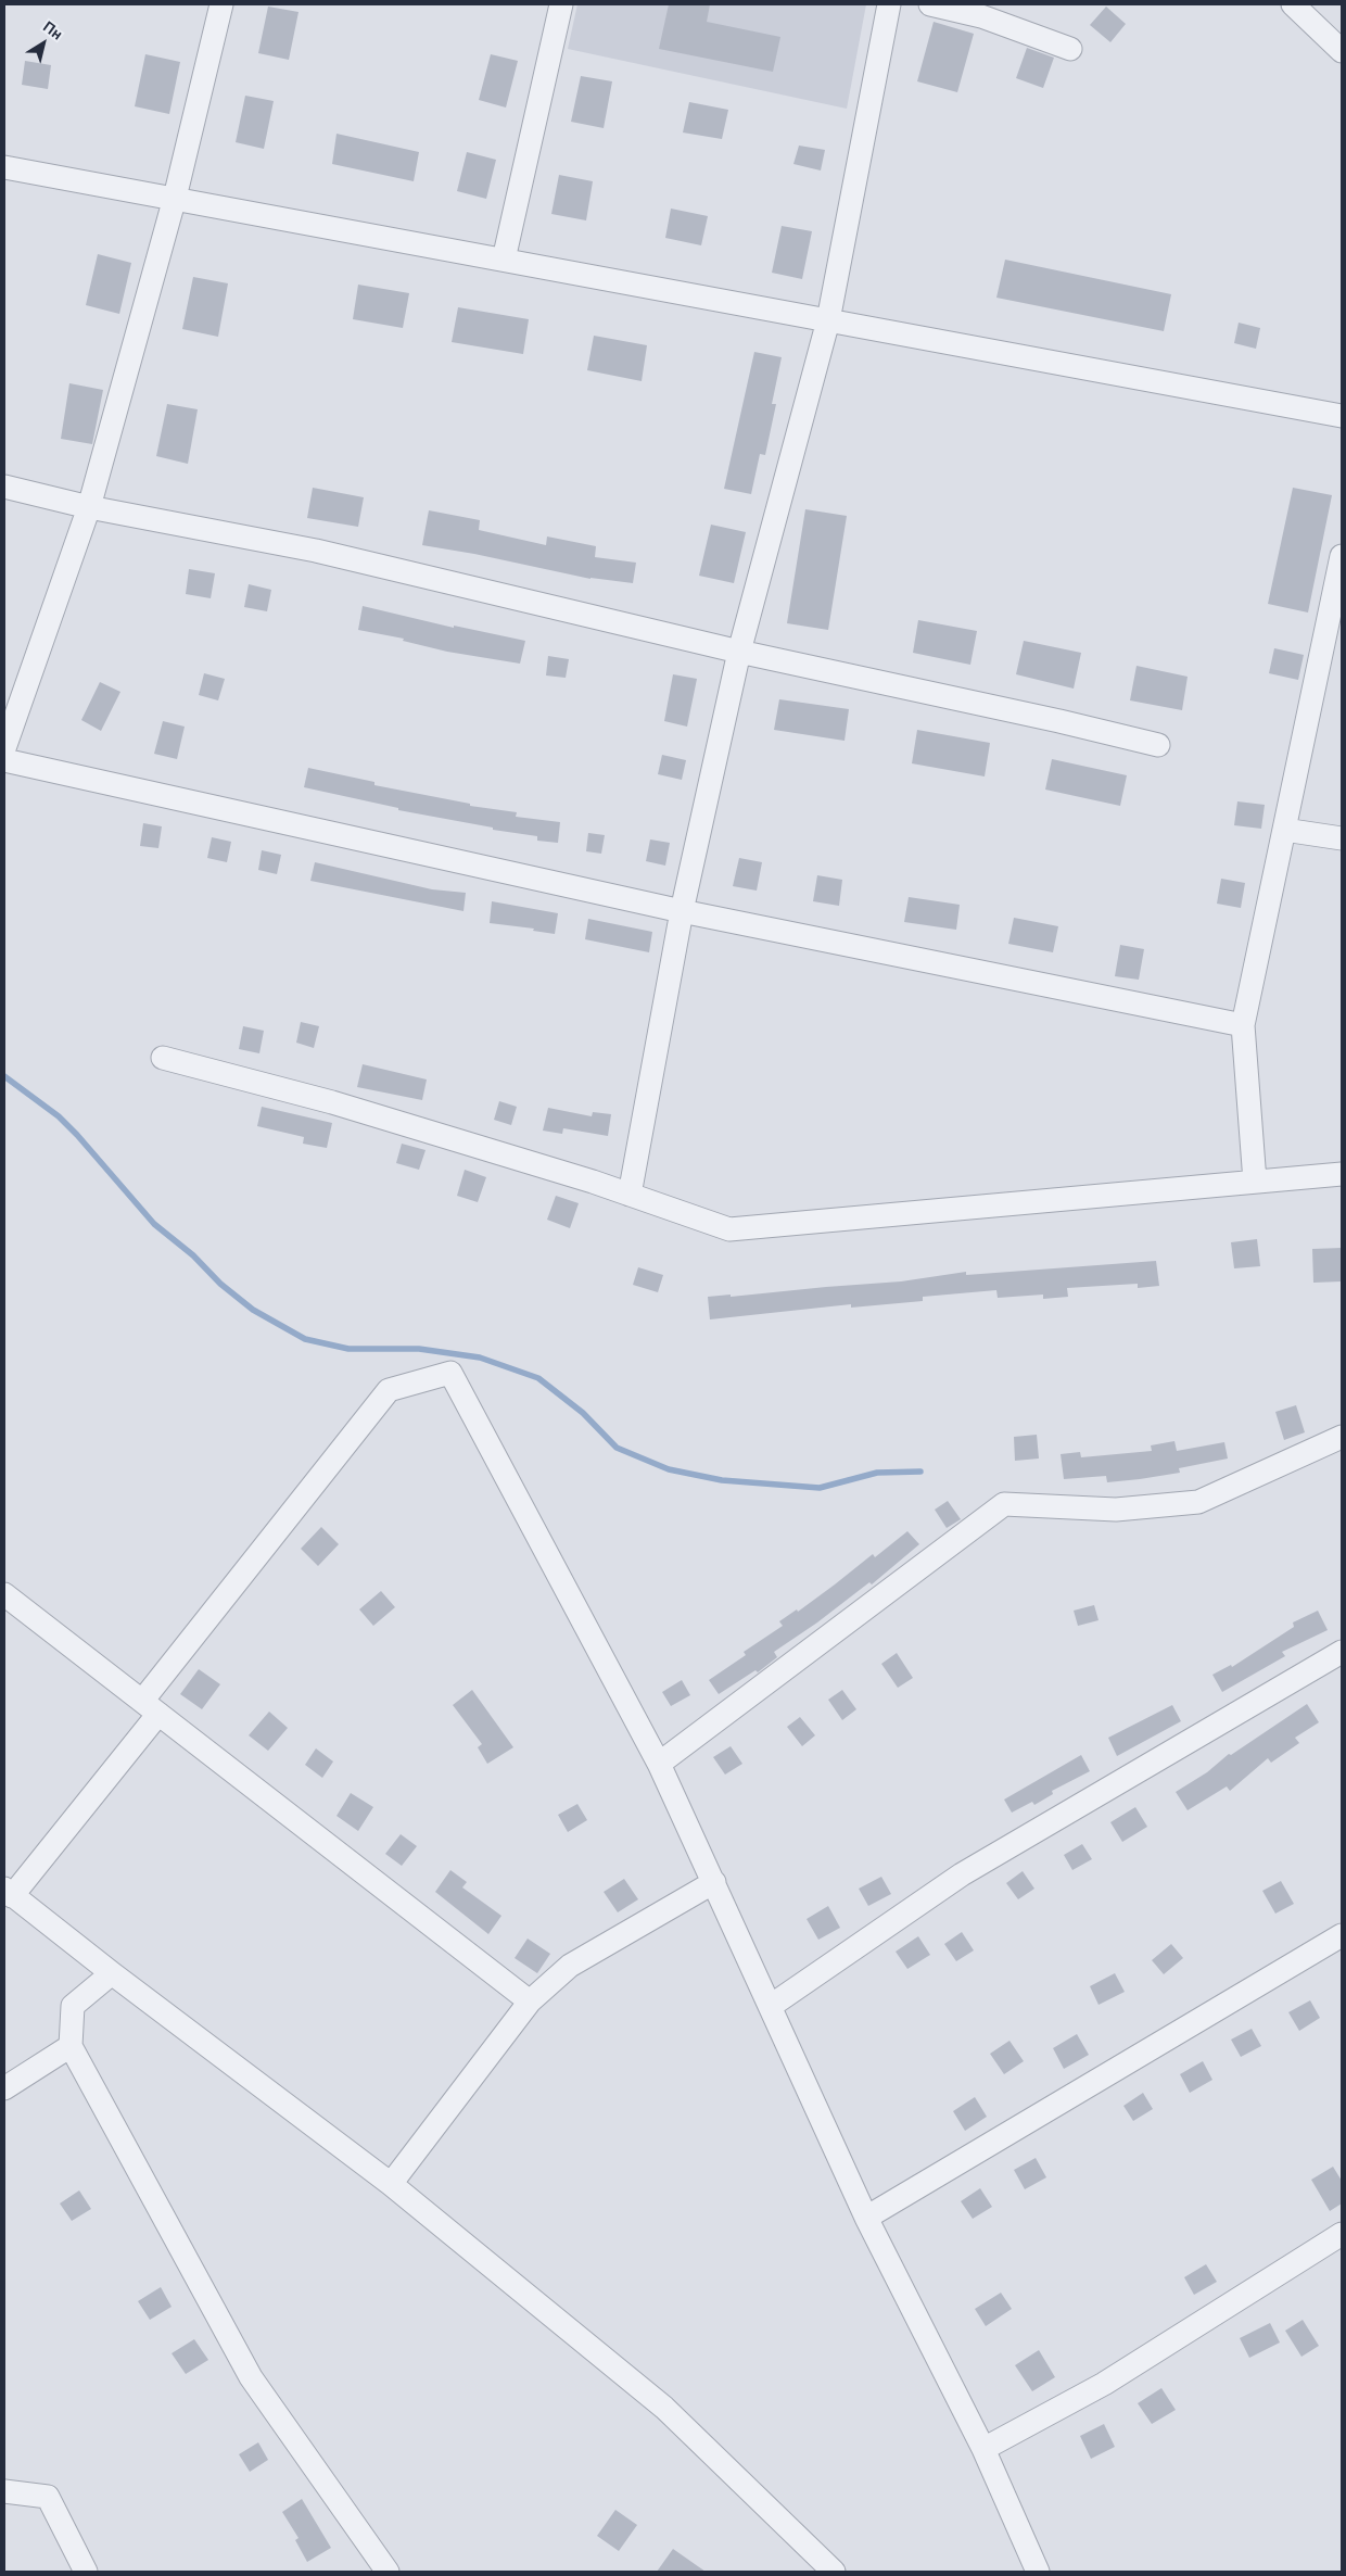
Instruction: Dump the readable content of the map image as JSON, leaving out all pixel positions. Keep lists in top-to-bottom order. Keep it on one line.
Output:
{"north":"top right"}
